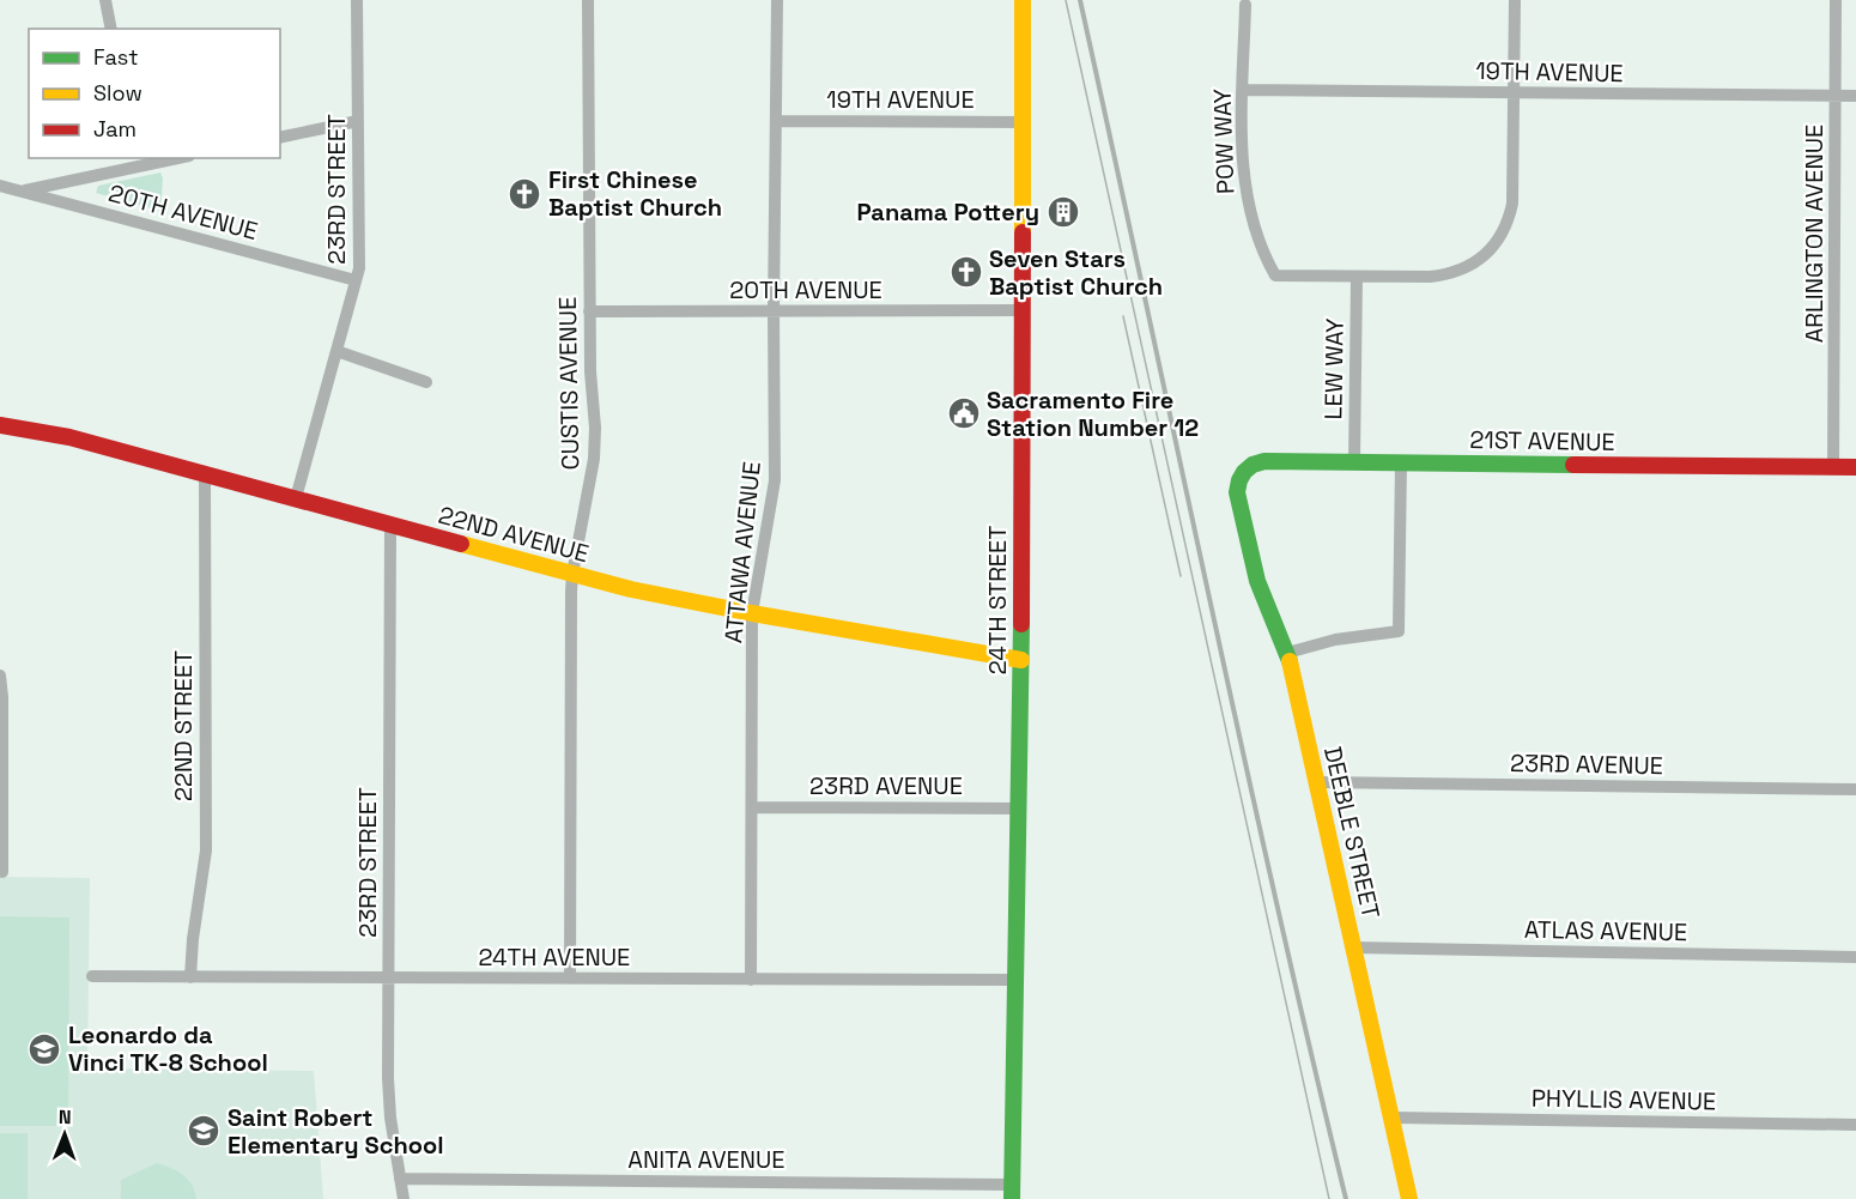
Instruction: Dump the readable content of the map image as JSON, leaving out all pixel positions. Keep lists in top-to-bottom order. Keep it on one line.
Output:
{"streets":{"street":["19TH AVENUE","POW WAY","23RD STREET","20TH AVENUE","ARLINGTON AVENUE","LEW WAY","CUSTIS AVENUE","21ST AVENUE","22ND AVENUE","ATTAWA AVENUE","24TH STREET","22ND STREET","23RD AVENUE","DEEBLE STREET","ATLAS AVENUE","24TH AVENUE","PHYLLIS AVENUE","ANITA AVENUE"]},"crossings":[["19TH AVENUE","POW WAY"],["19TH AVENUE","ARLINGTON AVENUE"],["19TH AVENUE","ATTAWA AVENUE"],["19TH AVENUE","24TH STREET"],["POW WAY","LEW WAY"],["23RD STREET","20TH AVENUE"],["23RD STREET","22ND AVENUE"],["23RD STREET","24TH AVENUE"],["23RD STREET","ANITA AVENUE"],["20TH AVENUE","CUSTIS AVENUE"],["20TH AVENUE","ATTAWA AVENUE"],["20TH AVENUE","24TH STREET"],["ARLINGTON AVENUE","21ST AVENUE"],["LEW WAY","21ST AVENUE"],["CUSTIS AVENUE","22ND AVENUE"],["CUSTIS AVENUE","24TH AVENUE"],["21ST AVENUE","DEEBLE STREET"],["22ND AVENUE","ATTAWA AVENUE"],["22ND AVENUE","24TH STREET"],["22ND AVENUE","22ND STREET"],["ATTAWA AVENUE","23RD AVENUE"],["ATTAWA AVENUE","24TH AVENUE"],["24TH STREET","23RD AVENUE"],["24TH STREET","24TH AVENUE"],["24TH STREET","ANITA AVENUE"],["22ND STREET","24TH AVENUE"],["23RD AVENUE","DEEBLE STREET"],["DEEBLE STREET","ATLAS AVENUE"],["DEEBLE STREET","PHYLLIS AVENUE"]],"places":{"church":["First Chinese Baptist Church","Seven Stars Baptist Church"],"building":["Panama Pottery"],"public building":["Sacramento Fire Station Number 12"],"school or university":["Leonardo da Vinci TK-8 School","Saint Robert Elementary School"]},"legend":["Fast","Slow","Jam"],"north":"top"}
